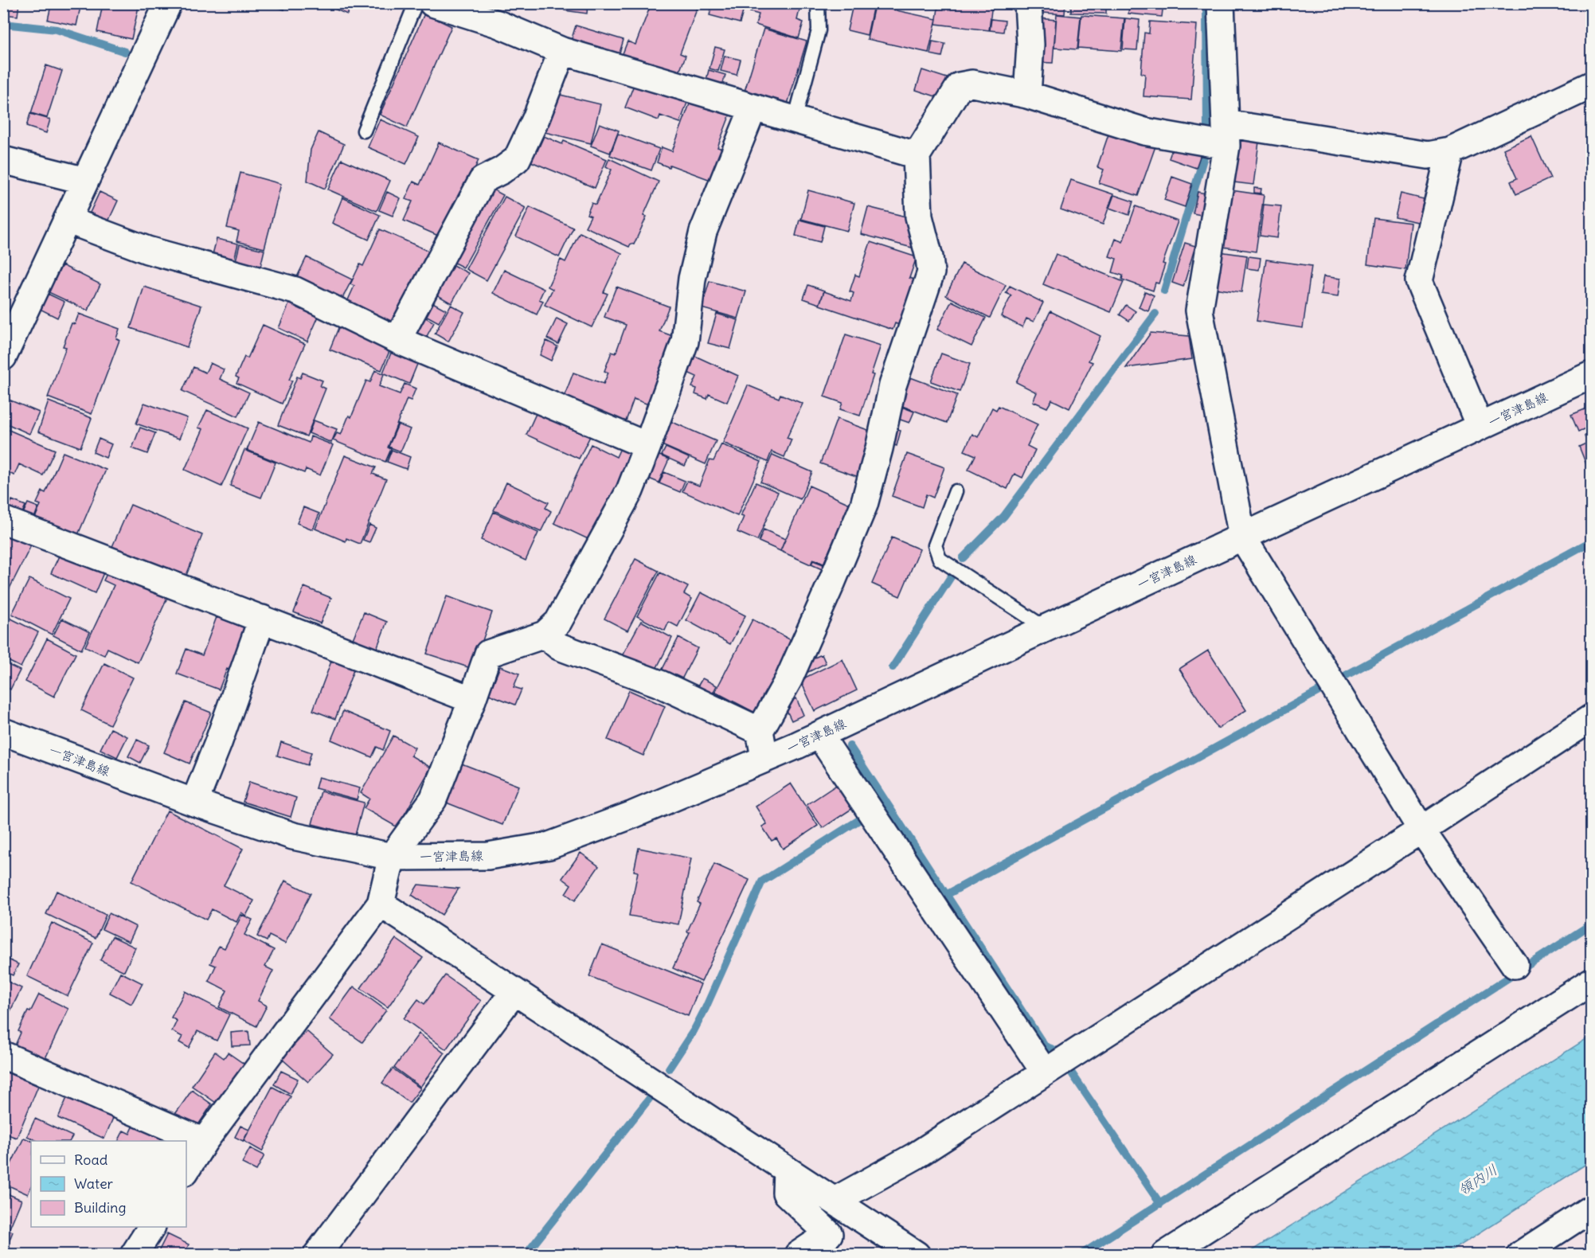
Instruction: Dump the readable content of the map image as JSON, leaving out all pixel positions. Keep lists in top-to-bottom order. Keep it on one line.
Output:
{"streets":{"street":["一宮津島線"]},"water":["領内川"],"legend":["Road","Water","Building"]}
